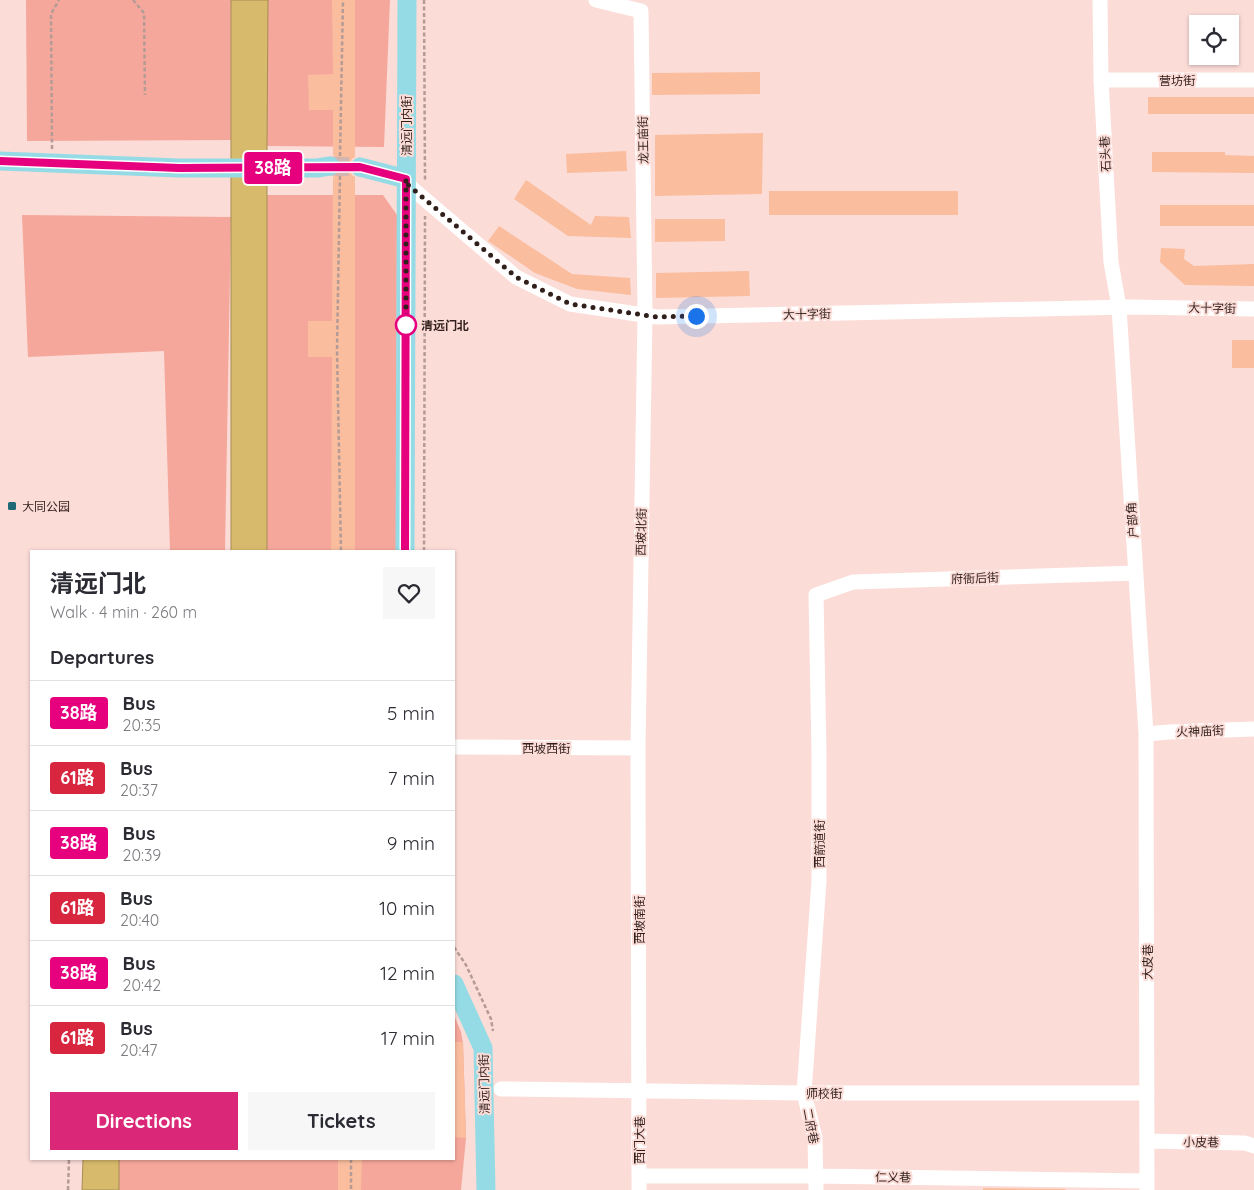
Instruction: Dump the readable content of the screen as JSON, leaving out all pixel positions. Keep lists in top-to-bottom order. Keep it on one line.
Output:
{"streets":{"main road":["清远门内街"],"street":["营坊街","龙王庙街","石头巷","大十字街","户部角","西坡北街","府衙后街","火神庙街","西坡西街","西箭道街","西坡南街","大皮巷","师校街","二府巷","西门大巷","小皮巷","仁义巷"]},"crossings":[["营坊街","石头巷"],["清远门内街","大十字街"],["龙王庙街","大十字街"],["龙王庙街","西坡北街"],["石头巷","大十字街"],["石头巷","户部角"],["大十字街","户部角"],["大十字街","西坡北街"],["户部角","府衙后街"],["户部角","火神庙街"],["户部角","大皮巷"],["西坡北街","西坡西街"],["西坡北街","西坡南街"],["府衙后街","西箭道街"],["火神庙街","大皮巷"],["西坡西街","西坡南街"],["西箭道街","师校街"],["西箭道街","二府巷"],["西坡南街","师校街"],["西坡南街","西门大巷"],["大皮巷","师校街"],["大皮巷","小皮巷"],["大皮巷","仁义巷"],["师校街","二府巷"],["师校街","西门大巷"],["二府巷","仁义巷"],["西门大巷","仁义巷"]],"places":{"other":["清远门北"],"transit":["大同公园"]},"lines":["bus line 38路"],"page":{"on_map":"38路","heading":[["清远门北","Walk · 4 min · 260 m"],"Departures"],"list":[{"mark":"38路","name":"Bus","note":"20:35","value":"5 min"},{"mark":"61路","name":"Bus","note":"20:37","value":"7 min"},{"mark":"38路","name":"Bus","note":"20:39","value":"9 min"},{"mark":"61路","name":"Bus","note":"20:40","value":"10 min"},{"mark":"38路","name":"Bus","note":"20:42","value":"12 min"},{"mark":"61路","name":"Bus","note":"20:47","value":"17 min"}],"buttons":["Directions","Tickets"]}}
